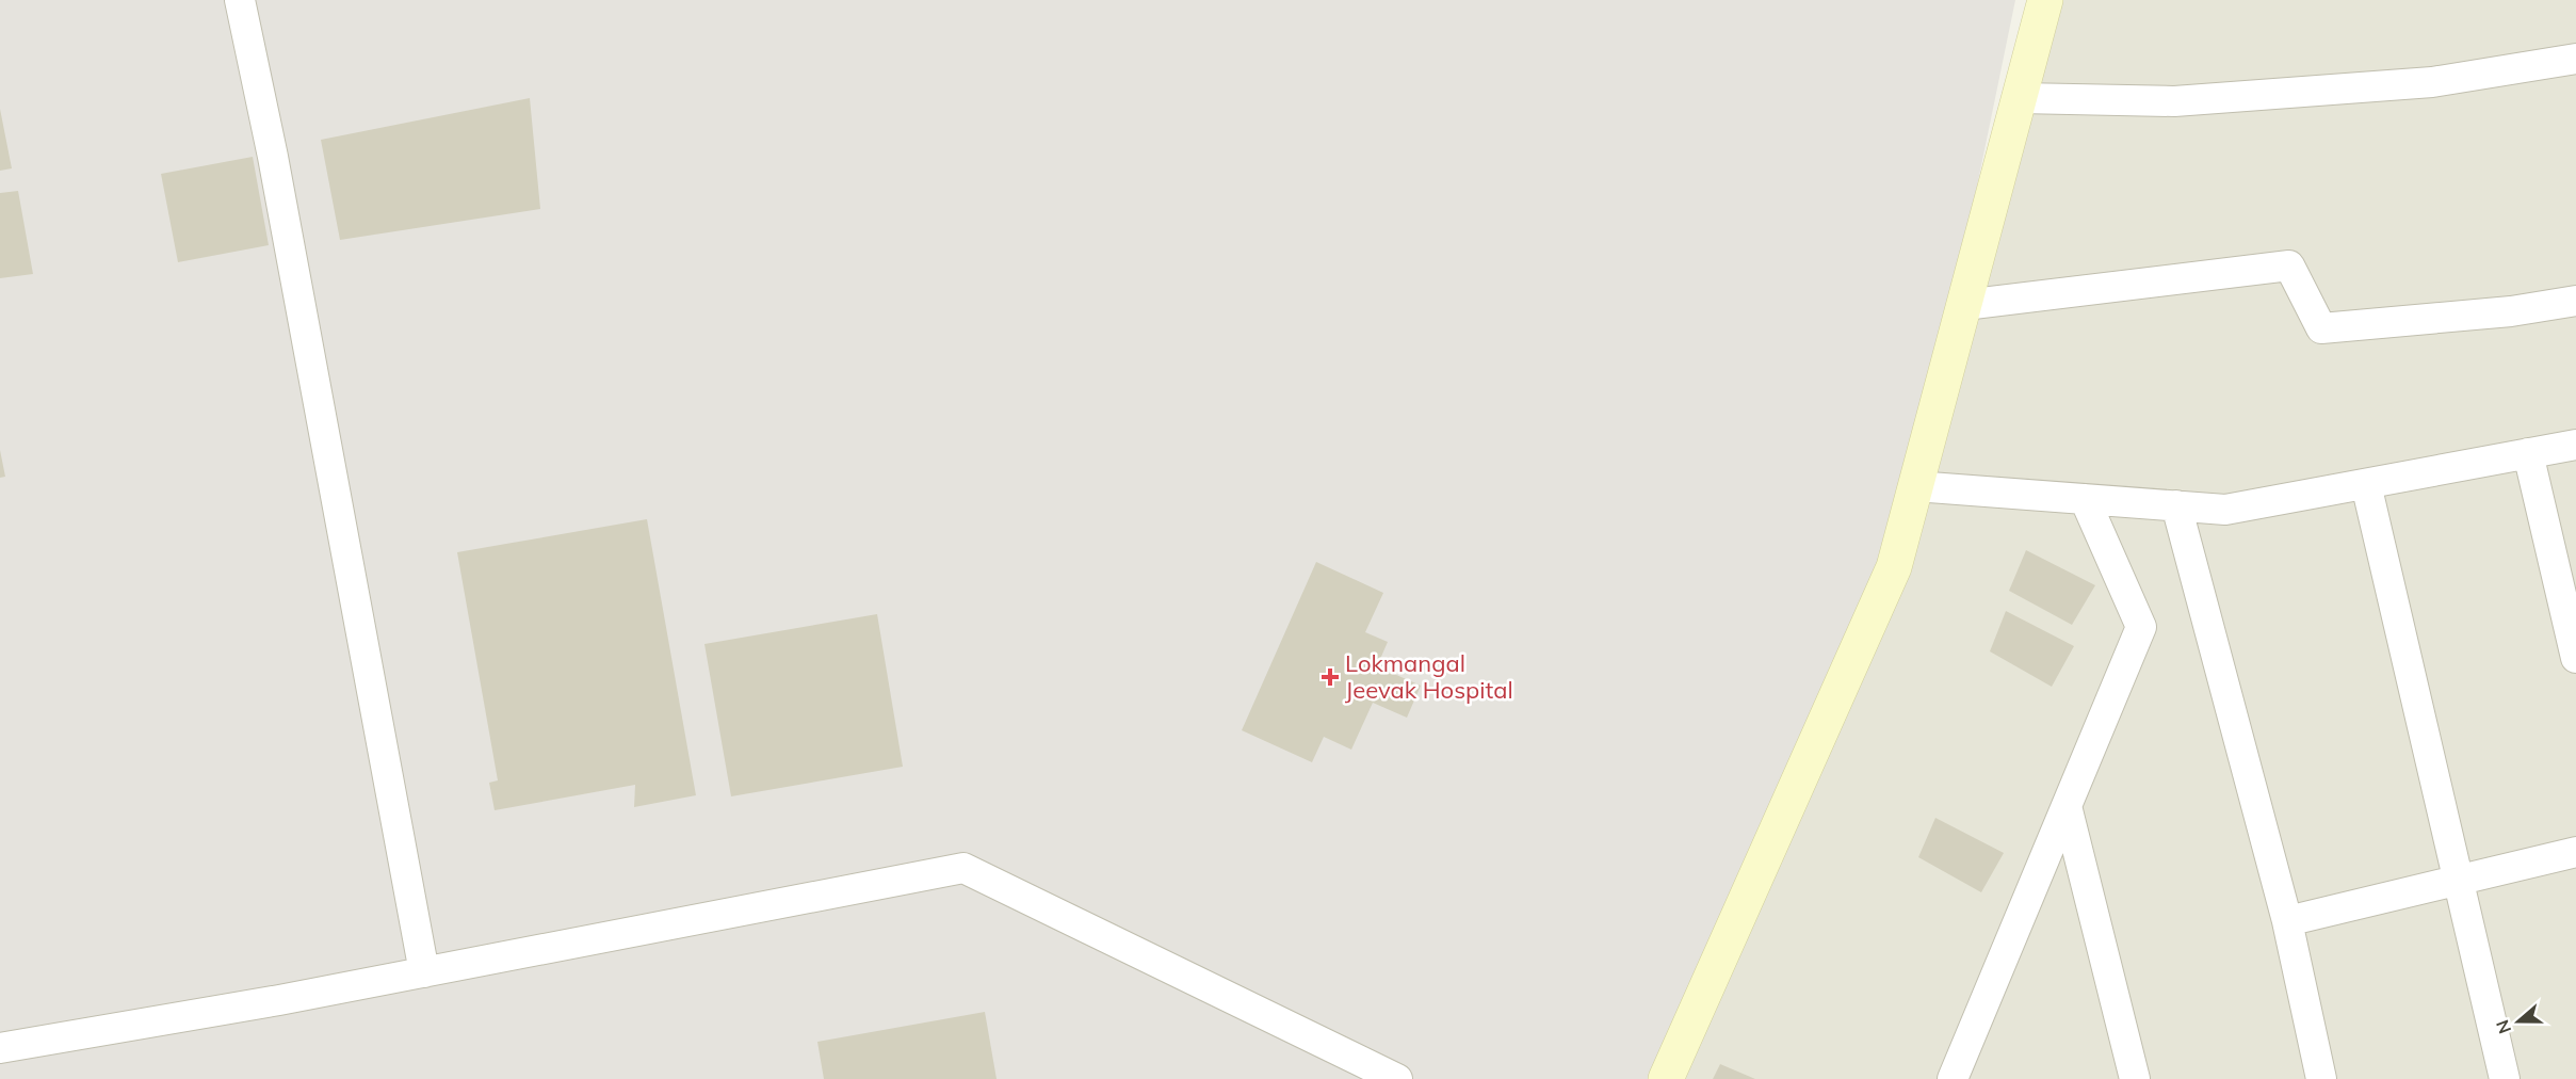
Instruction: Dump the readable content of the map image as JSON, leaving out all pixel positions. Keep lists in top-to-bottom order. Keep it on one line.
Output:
{"places":{"health":["Lokmangal Jeevak Hospital"]},"north":"left"}
